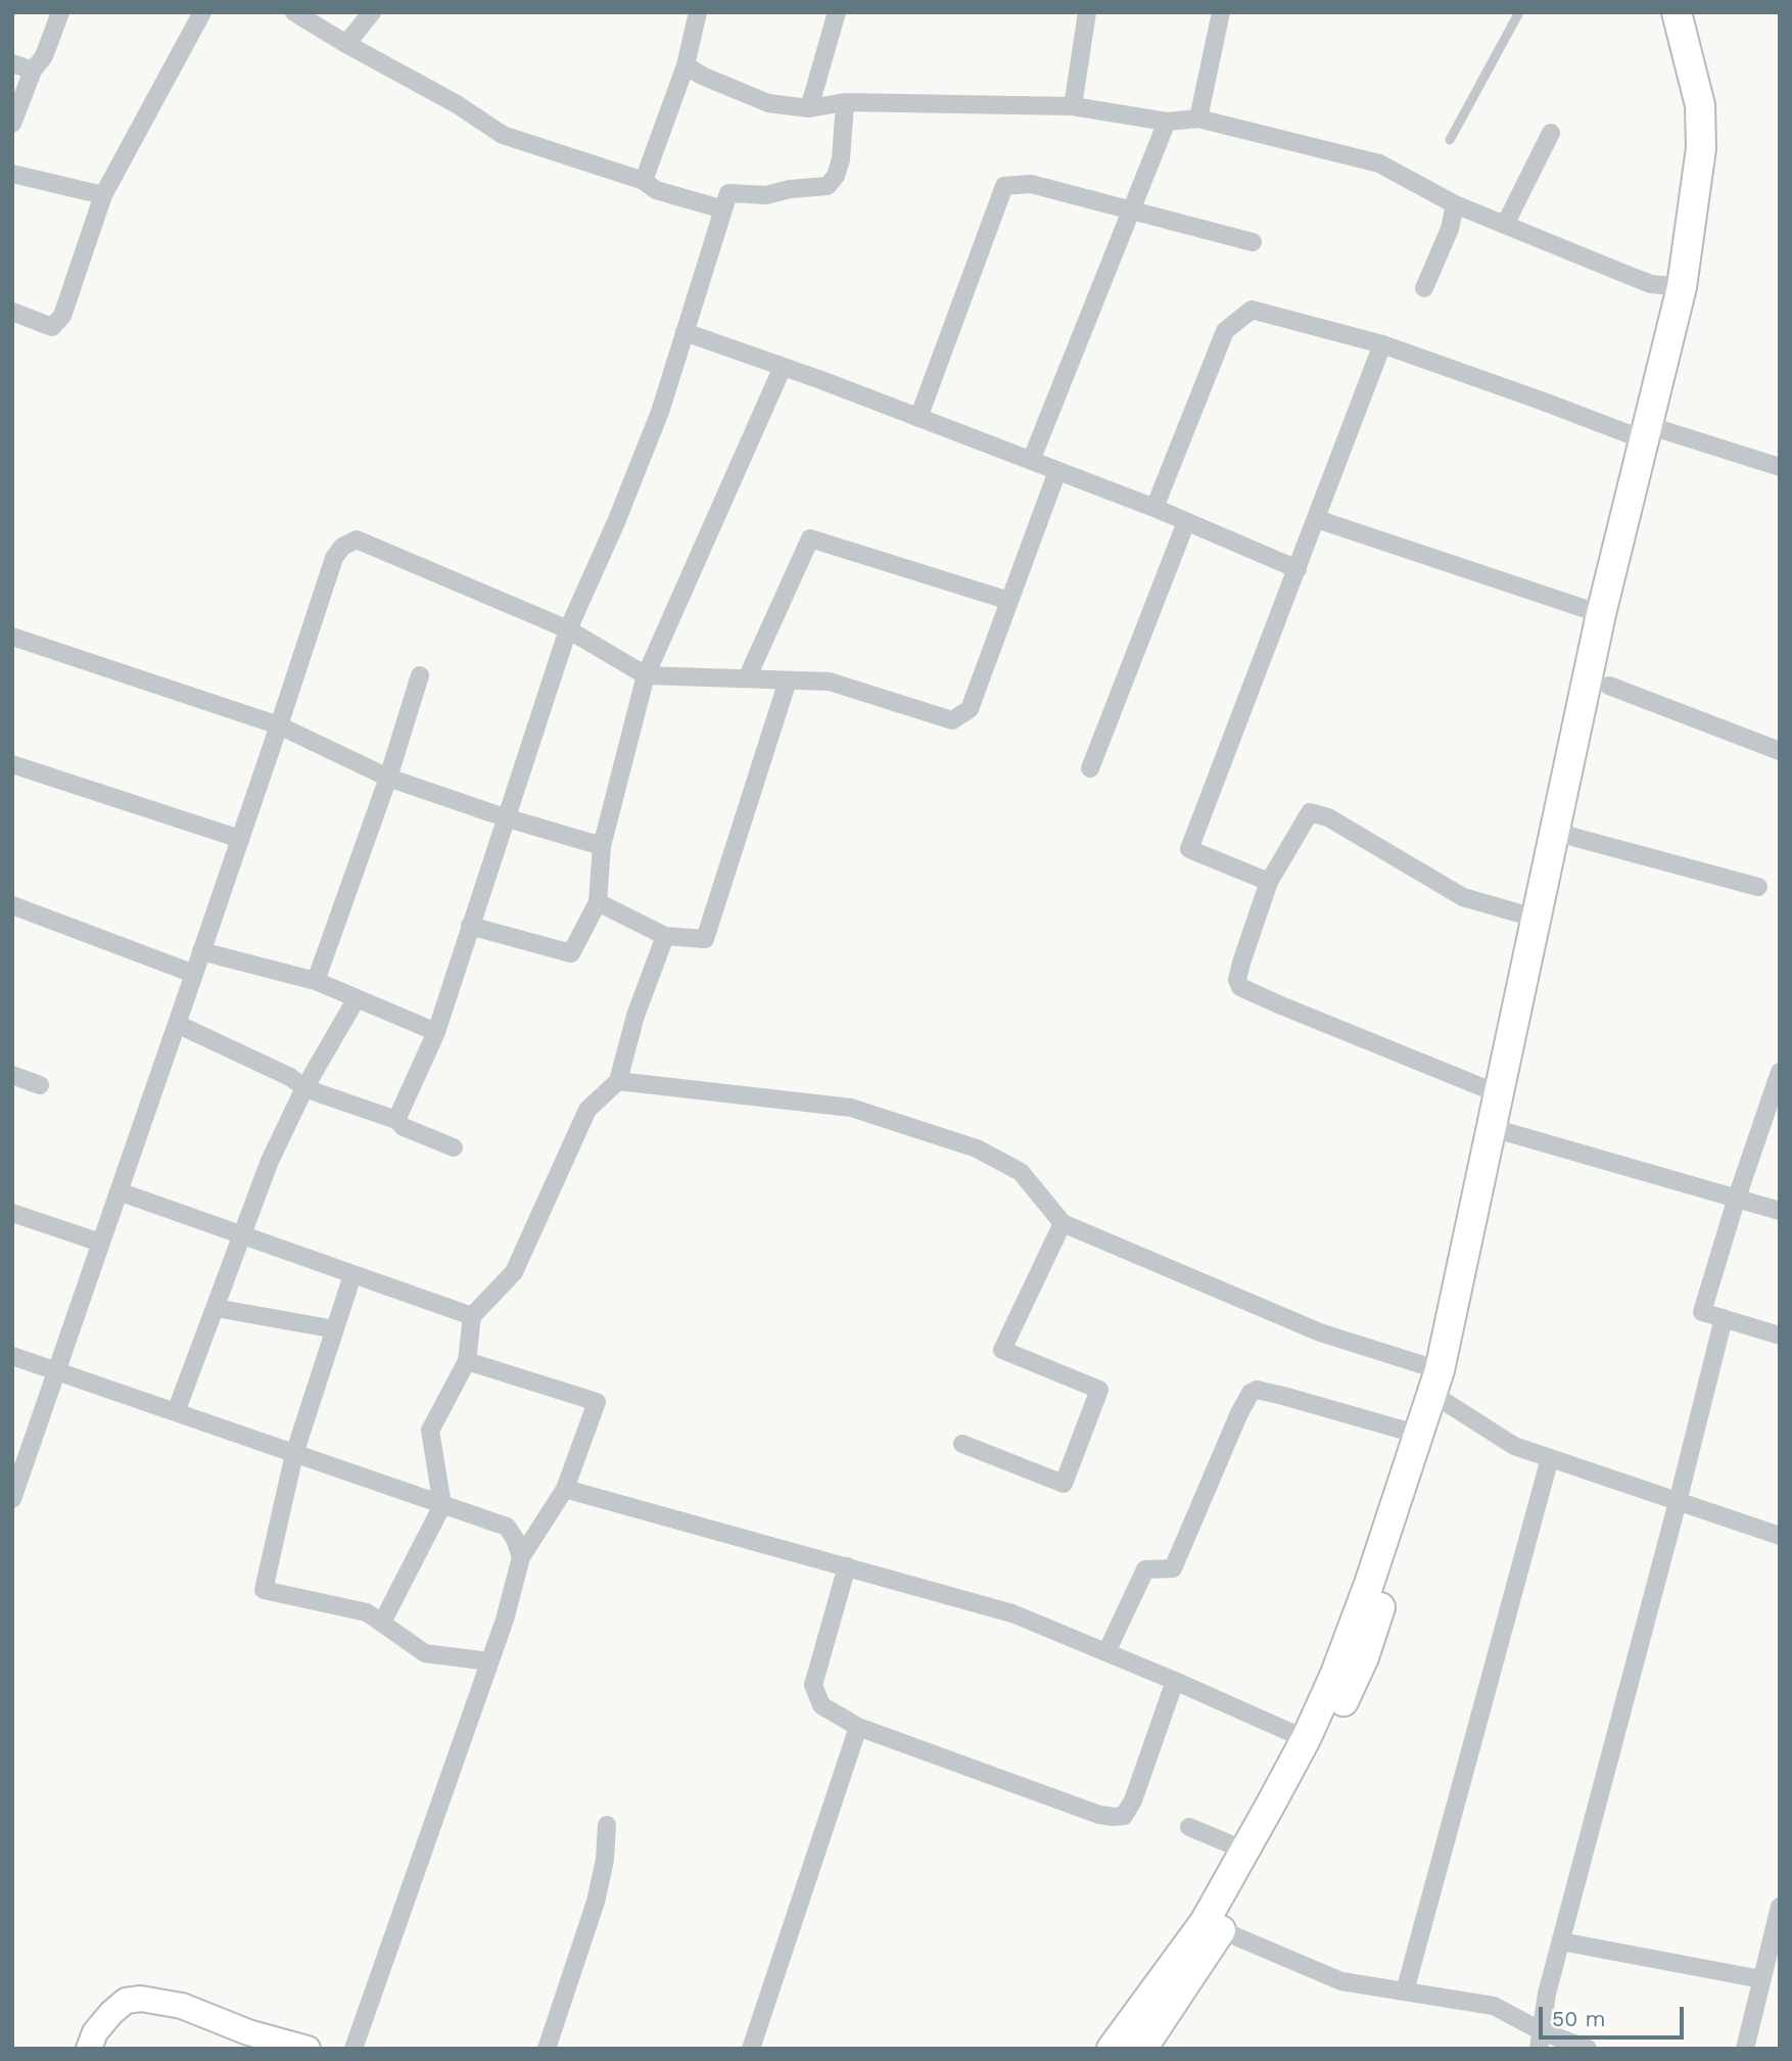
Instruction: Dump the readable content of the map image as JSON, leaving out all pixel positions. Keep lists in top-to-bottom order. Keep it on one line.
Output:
{"scale_bar":"50 m"}
